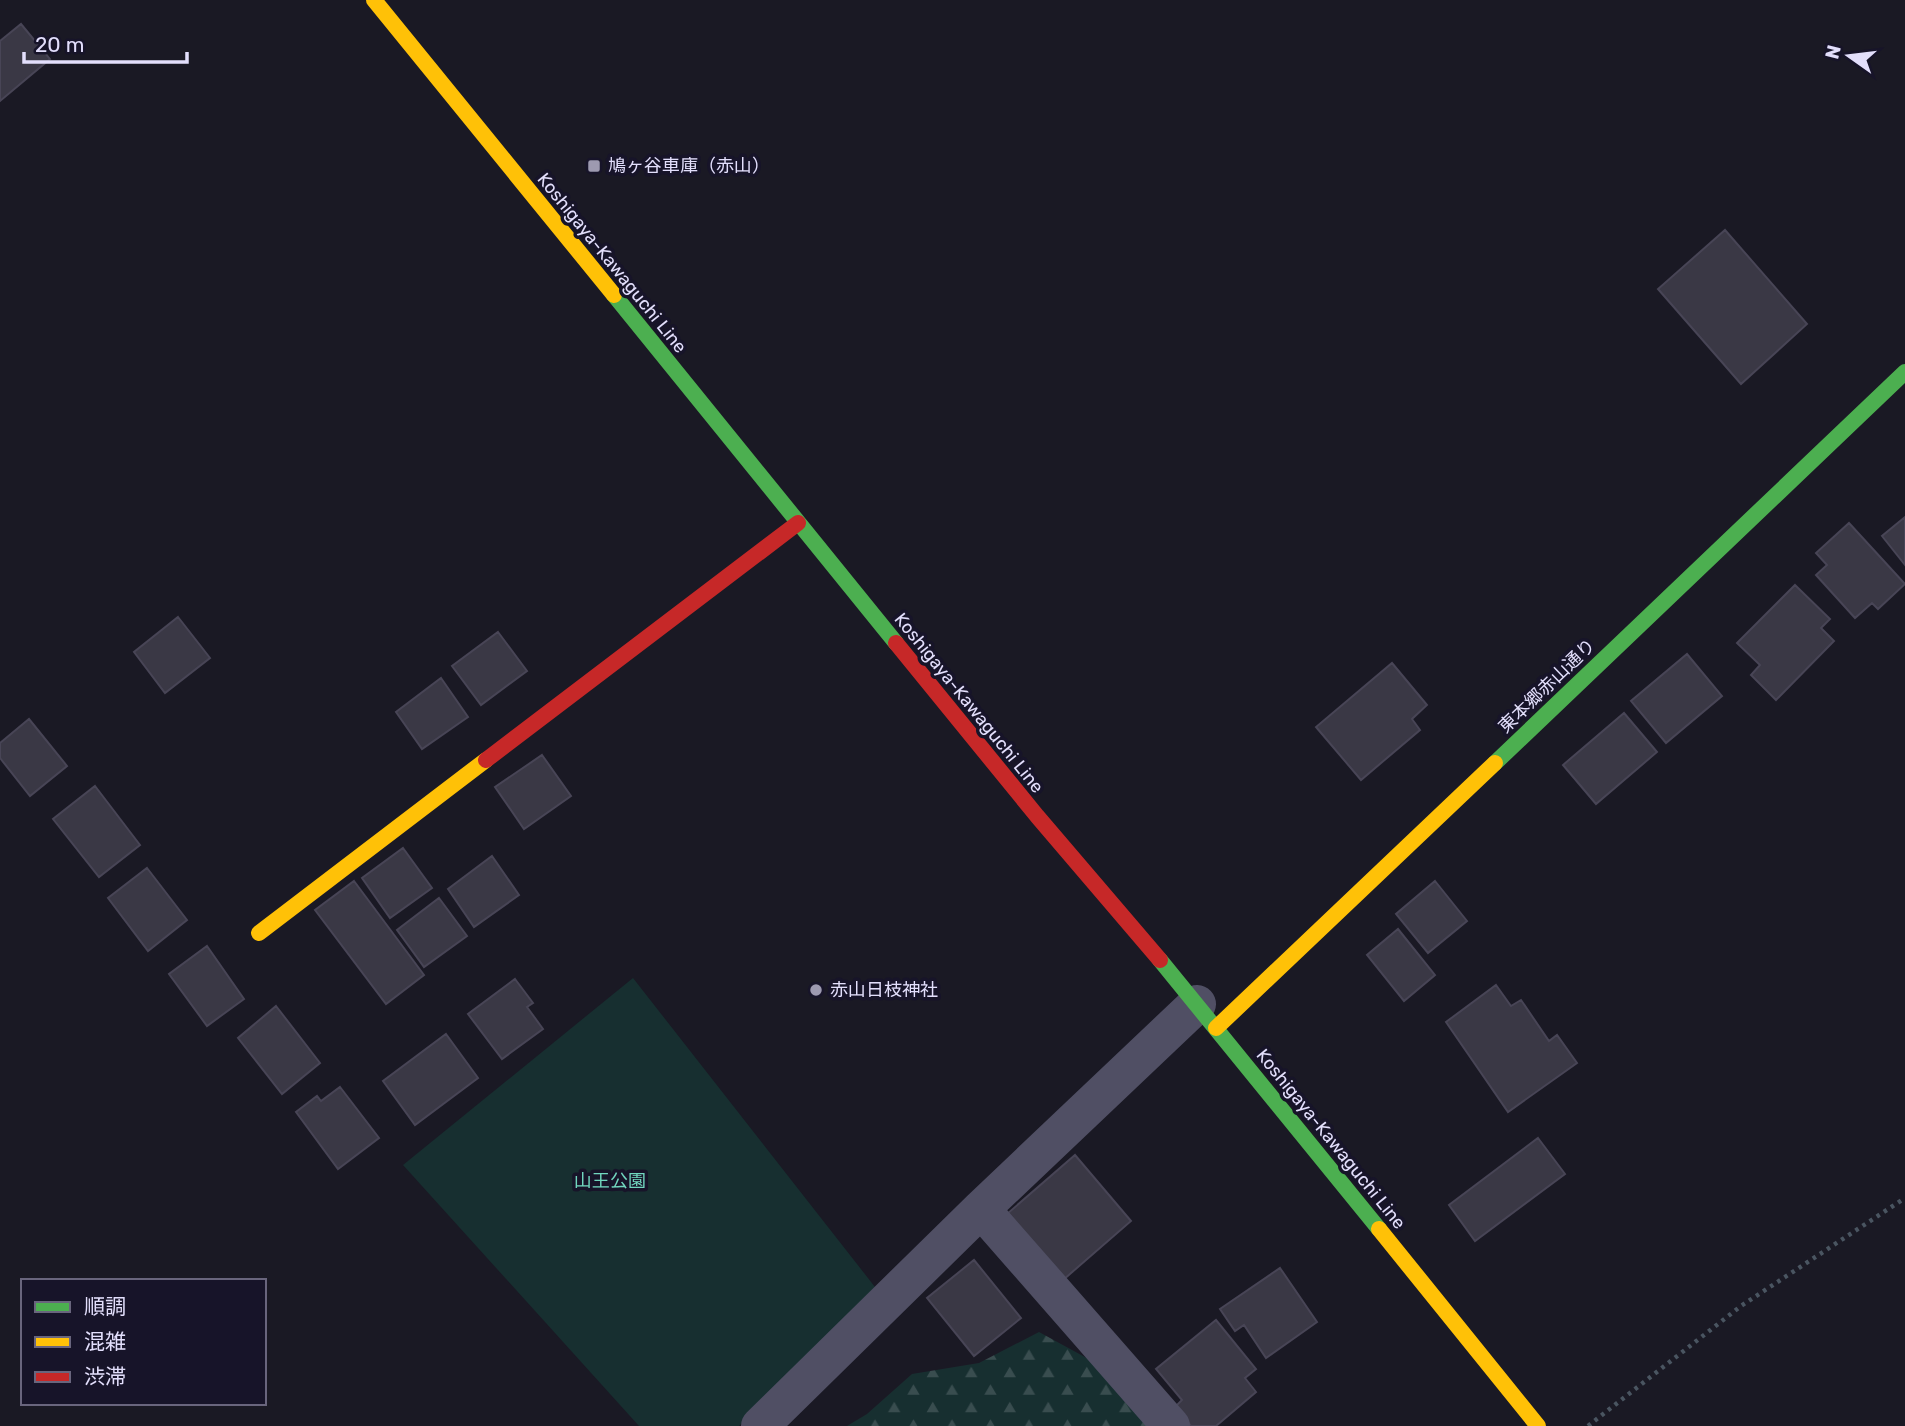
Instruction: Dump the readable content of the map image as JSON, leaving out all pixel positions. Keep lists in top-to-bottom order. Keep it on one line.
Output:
{"streets":{"main road":["Koshigaya-Kawaguchi Line","東本郷赤山通り"]},"crossings":[["Koshigaya-Kawaguchi Line","東本郷赤山通り"]],"parks":["山王公園"],"places":{"transit":["鳩ヶ谷車庫（赤山）"],"other":["赤山日枝神社"]},"legend":["順調","混雑","渋滞"],"scale_bar":"20 m","north":"left"}
